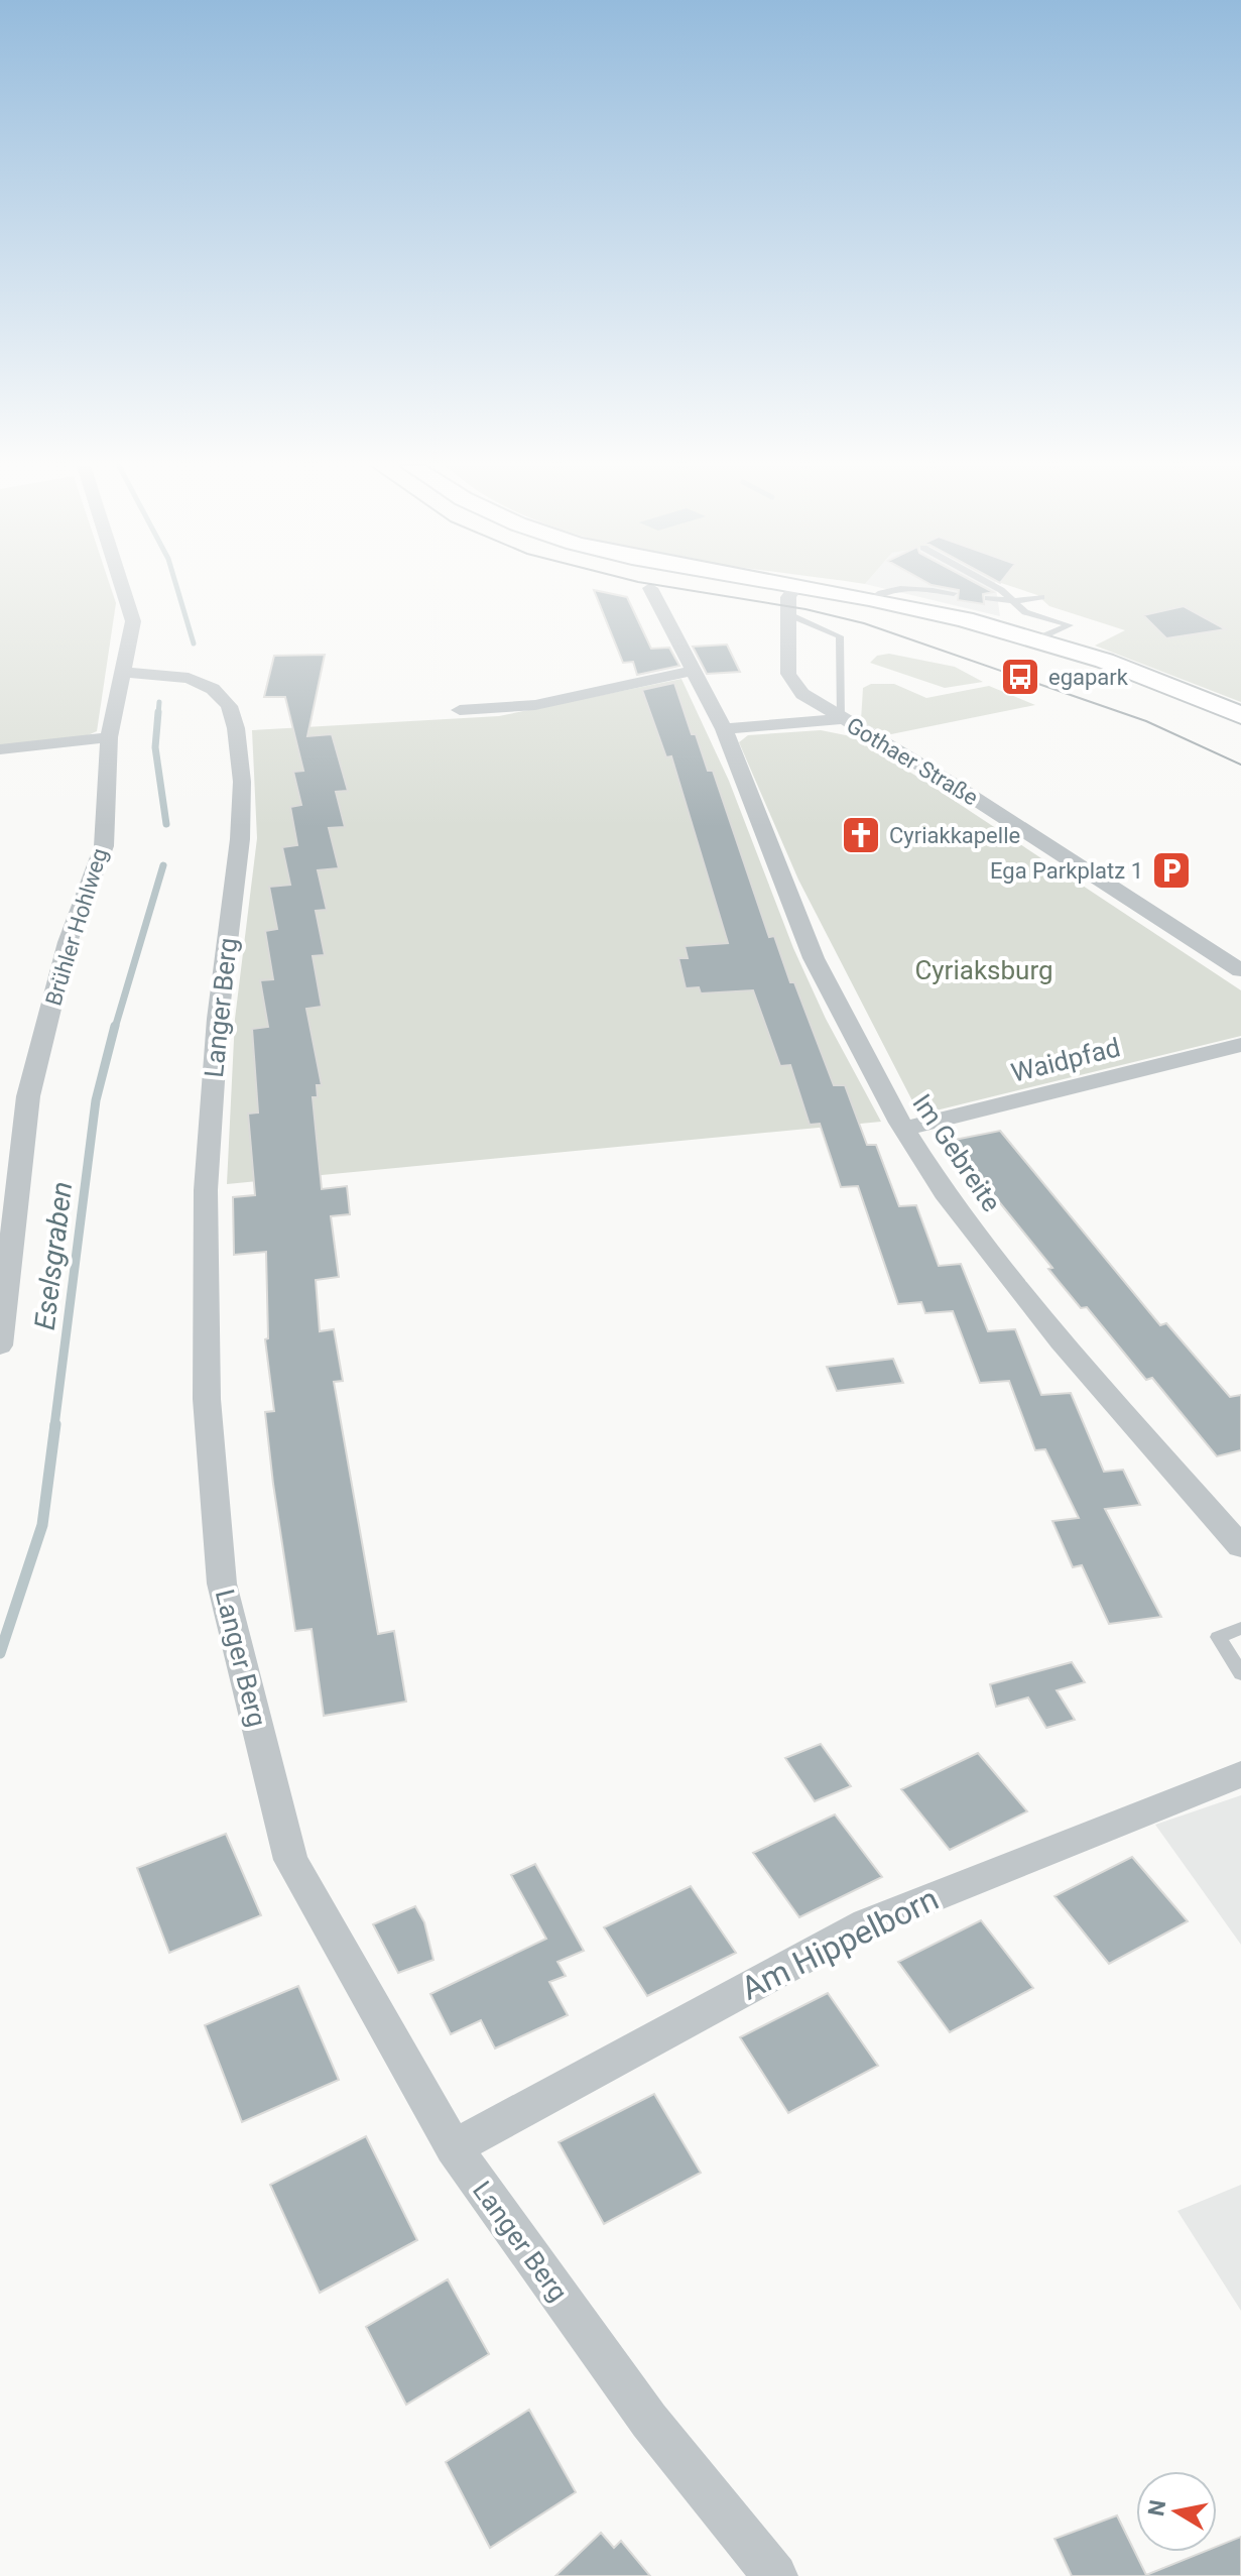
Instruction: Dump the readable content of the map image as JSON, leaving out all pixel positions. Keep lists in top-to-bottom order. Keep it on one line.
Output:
{"streets":{"street":["Gothaer Straße","Brühler Hohlweg","Langer Berg","Waidpfad","Im Gebreite","Am Hippelborn"]},"crossings":[["Brühler Hohlweg","Langer Berg"],["Langer Berg","Am Hippelborn"],["Waidpfad","Im Gebreite"]],"water":["Eselsgraben"],"parks":["Cyriaksburg"],"places":{"bus stop":["egapark"],"church":["Cyriakkapelle"],"parking":["Ega Parkplatz 1"]},"north":"left"}
